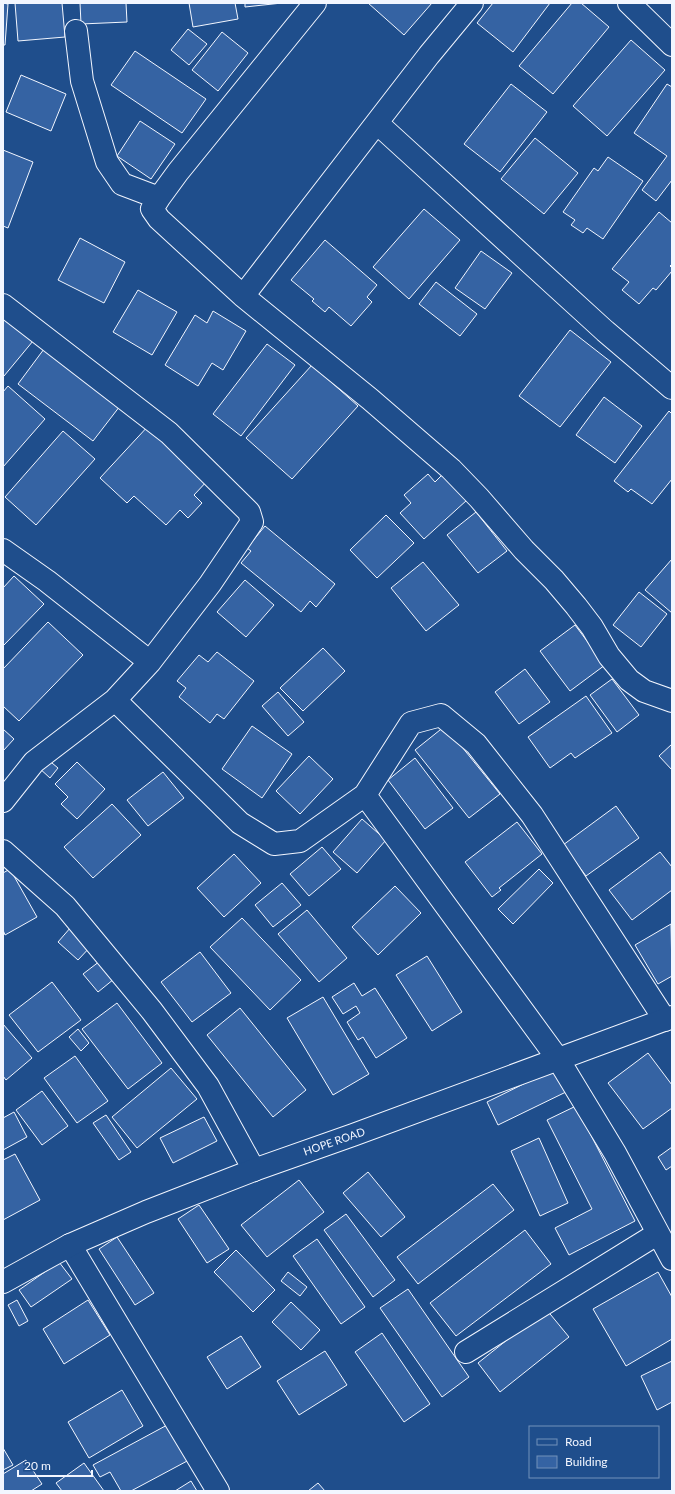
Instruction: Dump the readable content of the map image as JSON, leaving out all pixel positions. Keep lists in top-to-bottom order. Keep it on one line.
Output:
{"streets":{"street":["HOPE ROAD"]},"legend":["Road","Building"],"scale_bar":"20 m"}
